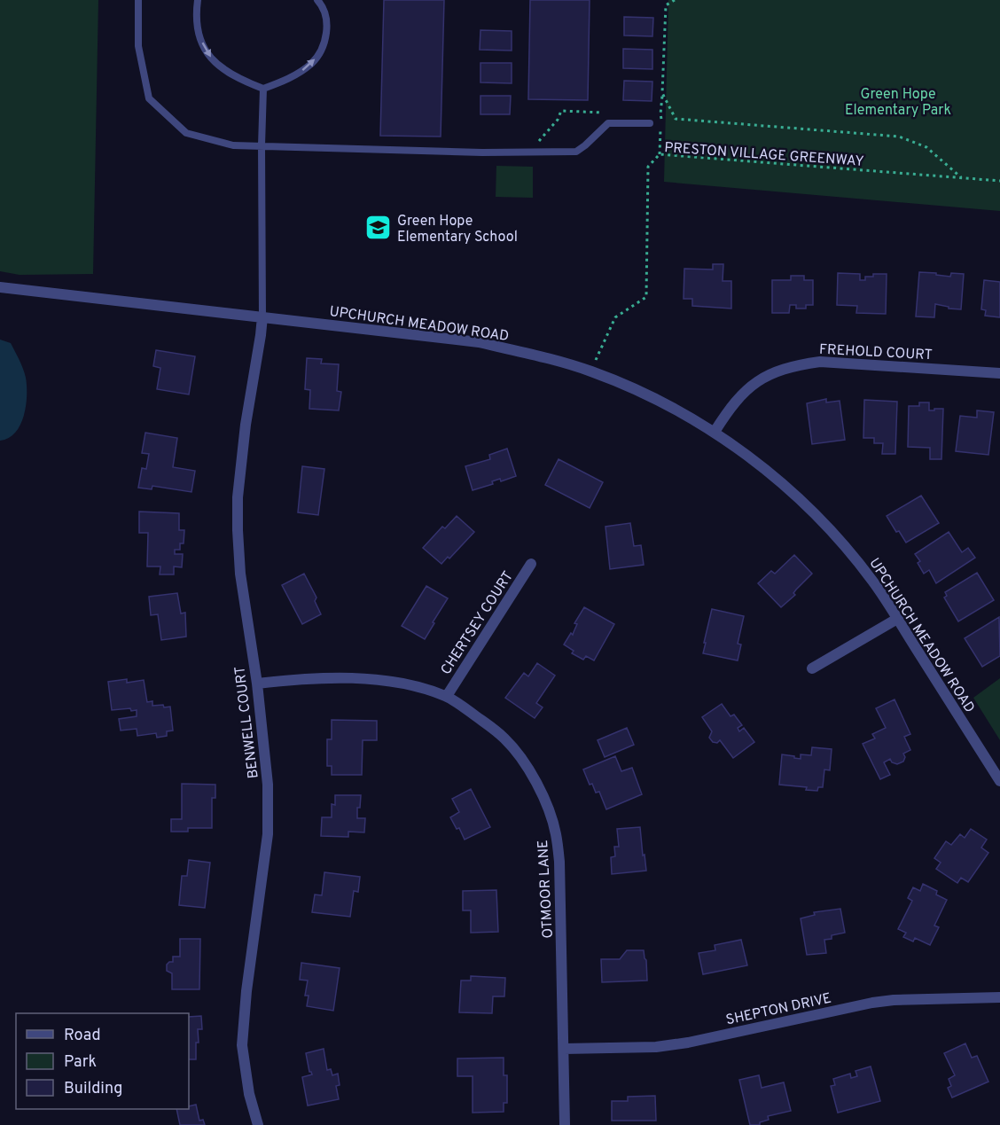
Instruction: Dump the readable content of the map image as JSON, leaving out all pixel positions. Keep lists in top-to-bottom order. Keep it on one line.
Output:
{"streets":{"street":["UPCHURCH MEADOW ROAD","FREHOLD COURT","CHERTSEY COURT","BENWELL COURT","OTMOOR LANE","SHEPTON DRIVE"],"path":["PRESTON VILLAGE GREENWAY"]},"crossings":[["UPCHURCH MEADOW ROAD","FREHOLD COURT"],["UPCHURCH MEADOW ROAD","BENWELL COURT"],["CHERTSEY COURT","OTMOOR LANE"],["BENWELL COURT","OTMOOR LANE"],["OTMOOR LANE","SHEPTON DRIVE"]],"parks":["Green Hope Elementary Park"],"places":{"school or university":["Green Hope Elementary School"]},"legend":["Road","Park","Building"]}
